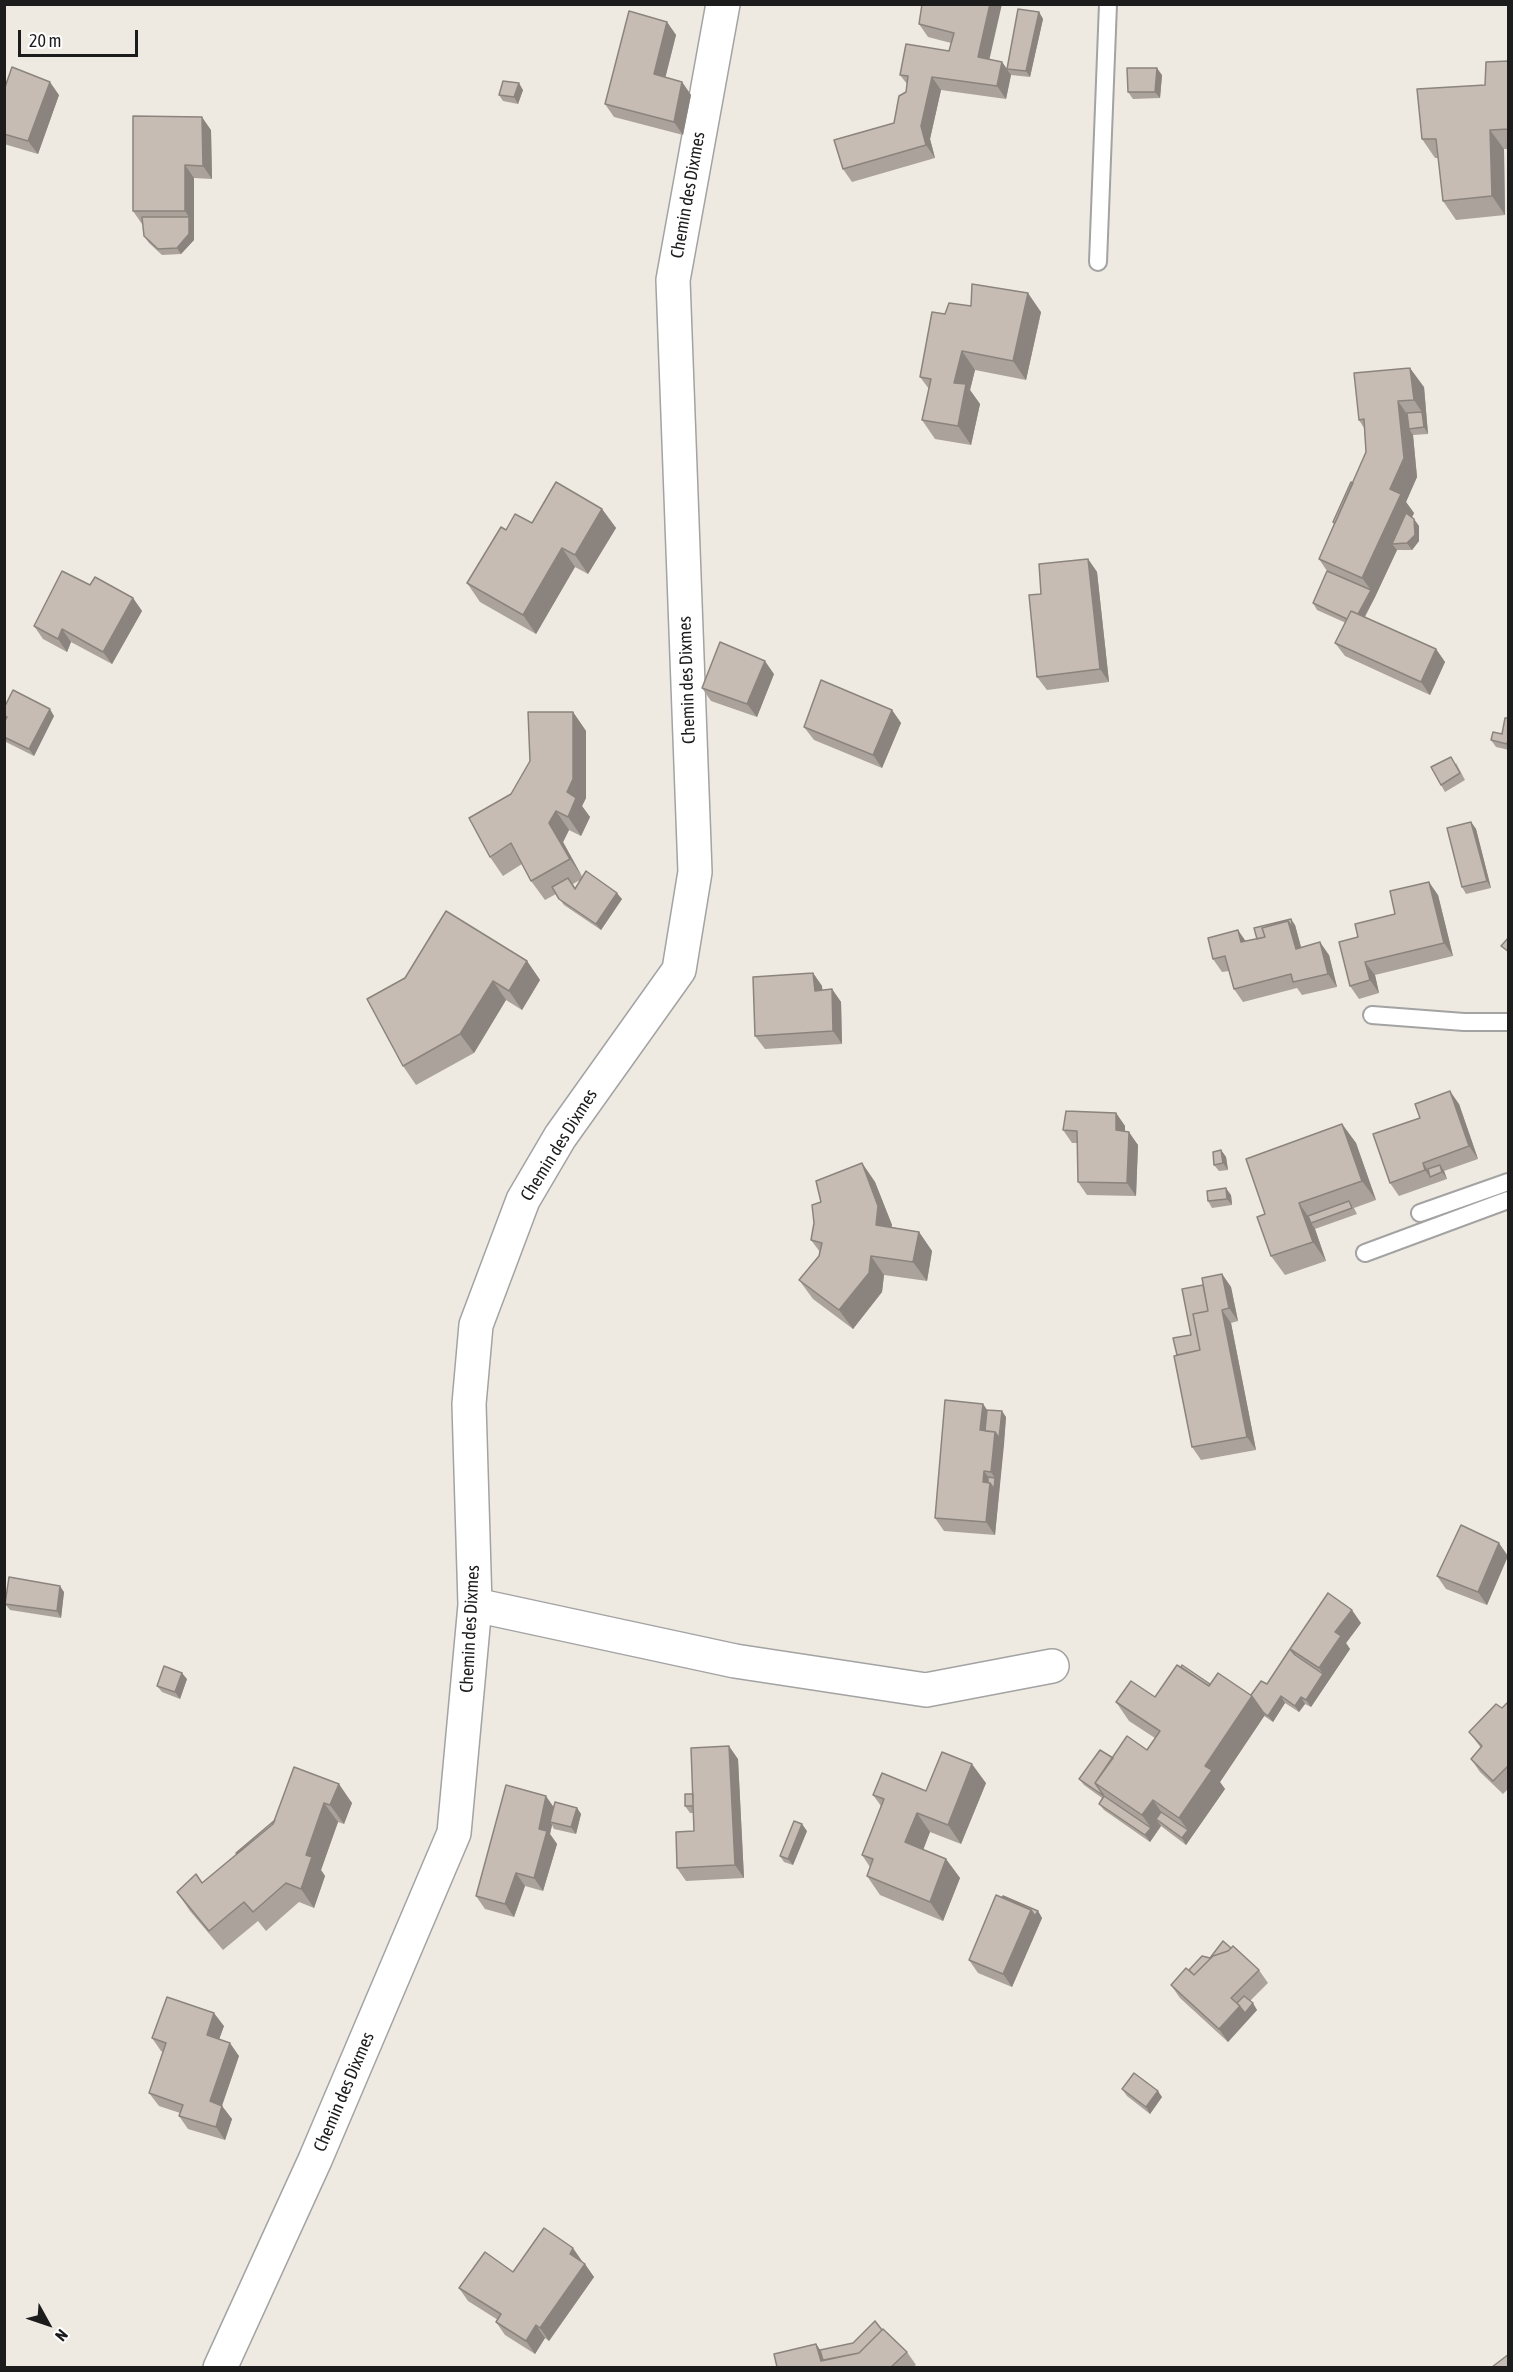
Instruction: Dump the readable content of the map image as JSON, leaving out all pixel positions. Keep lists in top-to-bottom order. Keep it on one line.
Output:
{"streets":{"street":["Chemin des Dixmes"]},"scale_bar":"20 m","north":"bottom right"}
